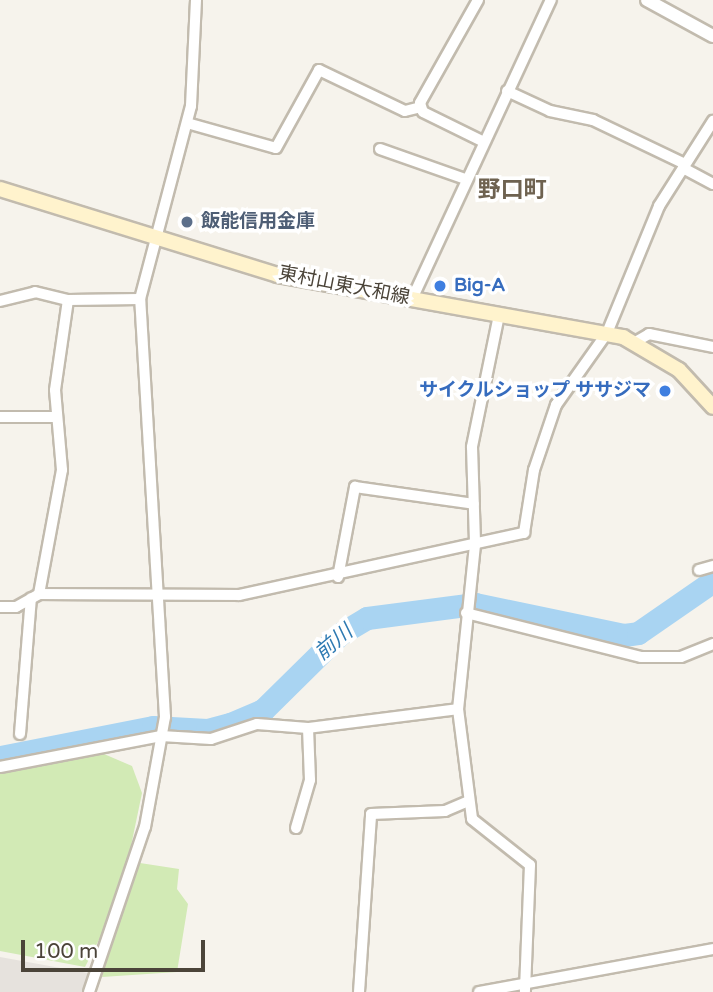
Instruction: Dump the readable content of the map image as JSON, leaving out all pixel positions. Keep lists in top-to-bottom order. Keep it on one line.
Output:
{"streets":{"main road":["東村山東大和線"]},"districts":["野口町"],"water":["前川"],"places":["飯能信用金庫","Big-A","サイクルショップ ササジマ"],"scale_bar":"100 m"}
